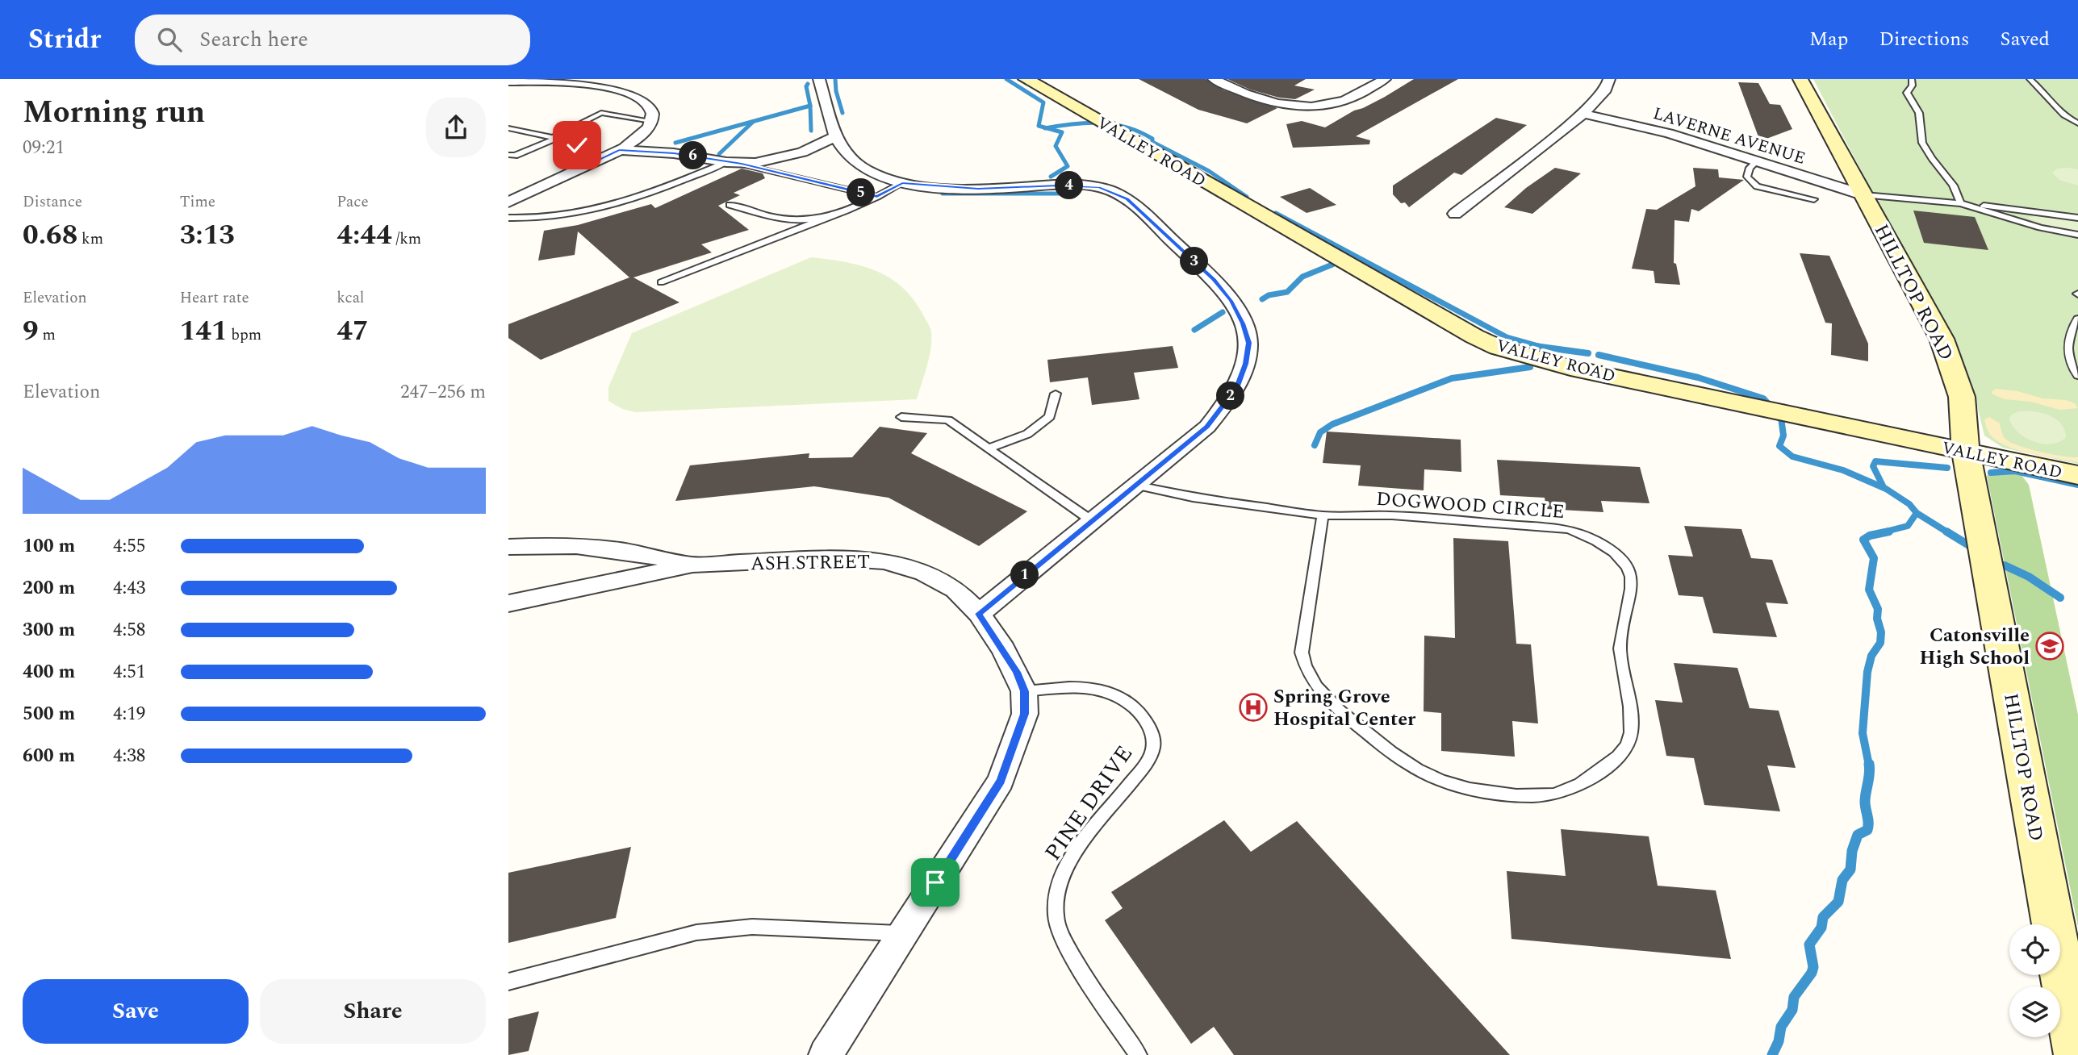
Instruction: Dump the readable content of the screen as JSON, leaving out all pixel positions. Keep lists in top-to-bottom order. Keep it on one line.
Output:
{"streets":{"street":["LAVERNE AVENUE","VALLEY ROAD","HILLTOP ROAD","ASH STREET"],"lane":["DOGWOOD CIRCLE","PINE DRIVE"]},"crossings":[["LAVERNE AVENUE","HILLTOP ROAD"],["VALLEY ROAD","HILLTOP ROAD"],["ASH STREET","PINE DRIVE"]],"places":{"school or university":["Catonsville High School"],"hospital":["Spring Grove Hospital Center"]},"page":{"header":"Stridr","search":"Search here","nav":["Map","Directions","Saved"],"heading":["Morning run","09:21"],"pins":["6","4","5","3","2","1"],"stats":[["Distance","0.68 km"],["Time","3:13"],["Pace","4:44 /km"],["Elevation","9 m"],["Heart rate","141 bpm"],["kcal","47"]],"chart":["Elevation","247–256 m"],"list":[{"name":"100 m","note":"4:55"},{"name":"200 m","note":"4:43"},{"name":"300 m","note":"4:58"},{"name":"400 m","note":"4:51"},{"name":"500 m","note":"4:19"},{"name":"600 m","note":"4:38"}],"buttons":["Save","Share"]}}
